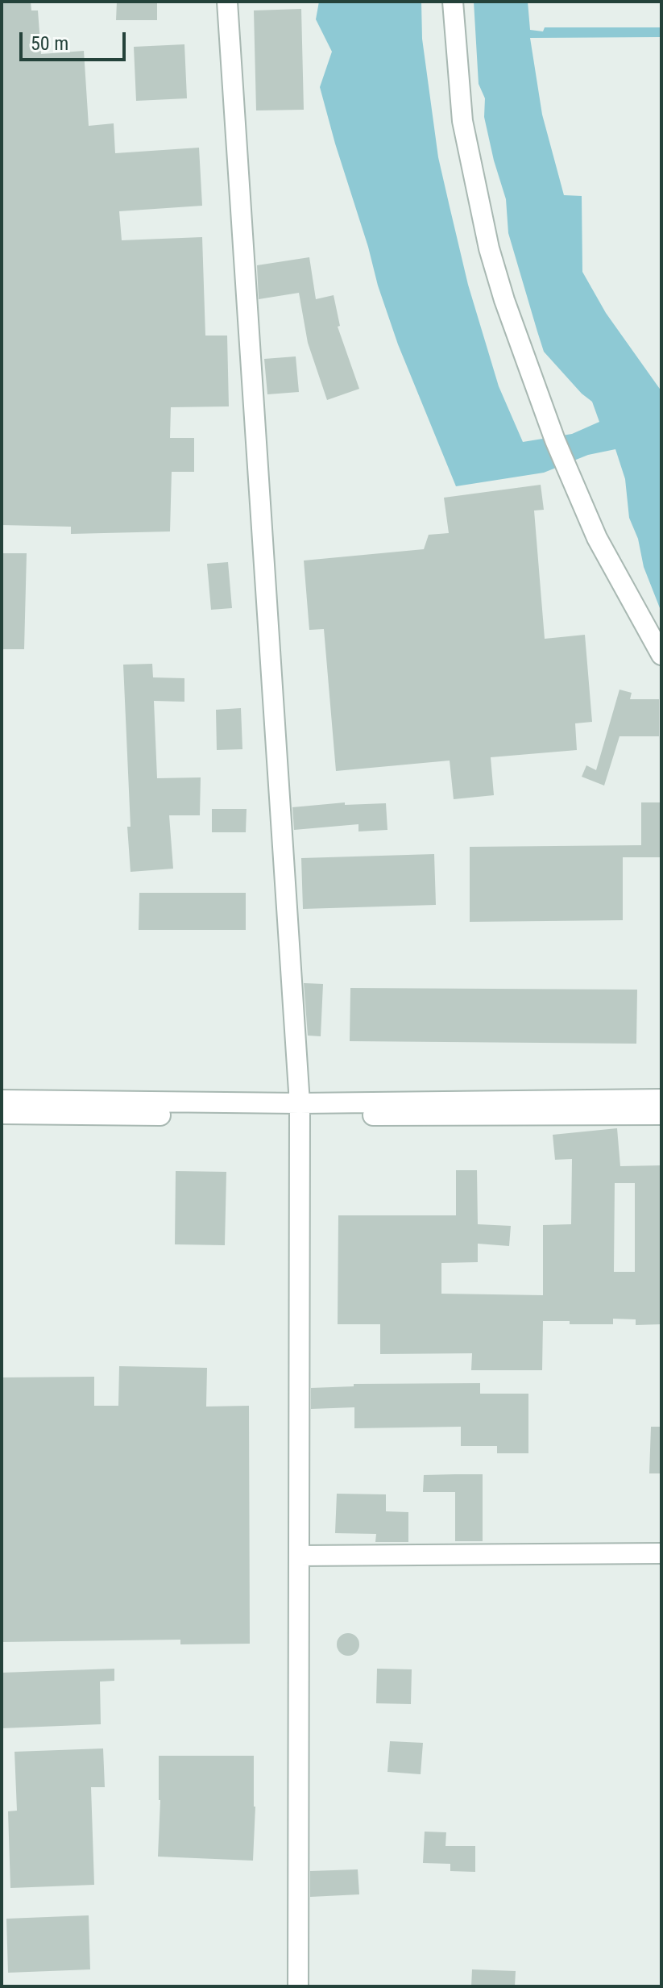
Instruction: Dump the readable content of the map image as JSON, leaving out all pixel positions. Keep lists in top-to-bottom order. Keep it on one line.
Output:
{"scale_bar":"50 m"}
